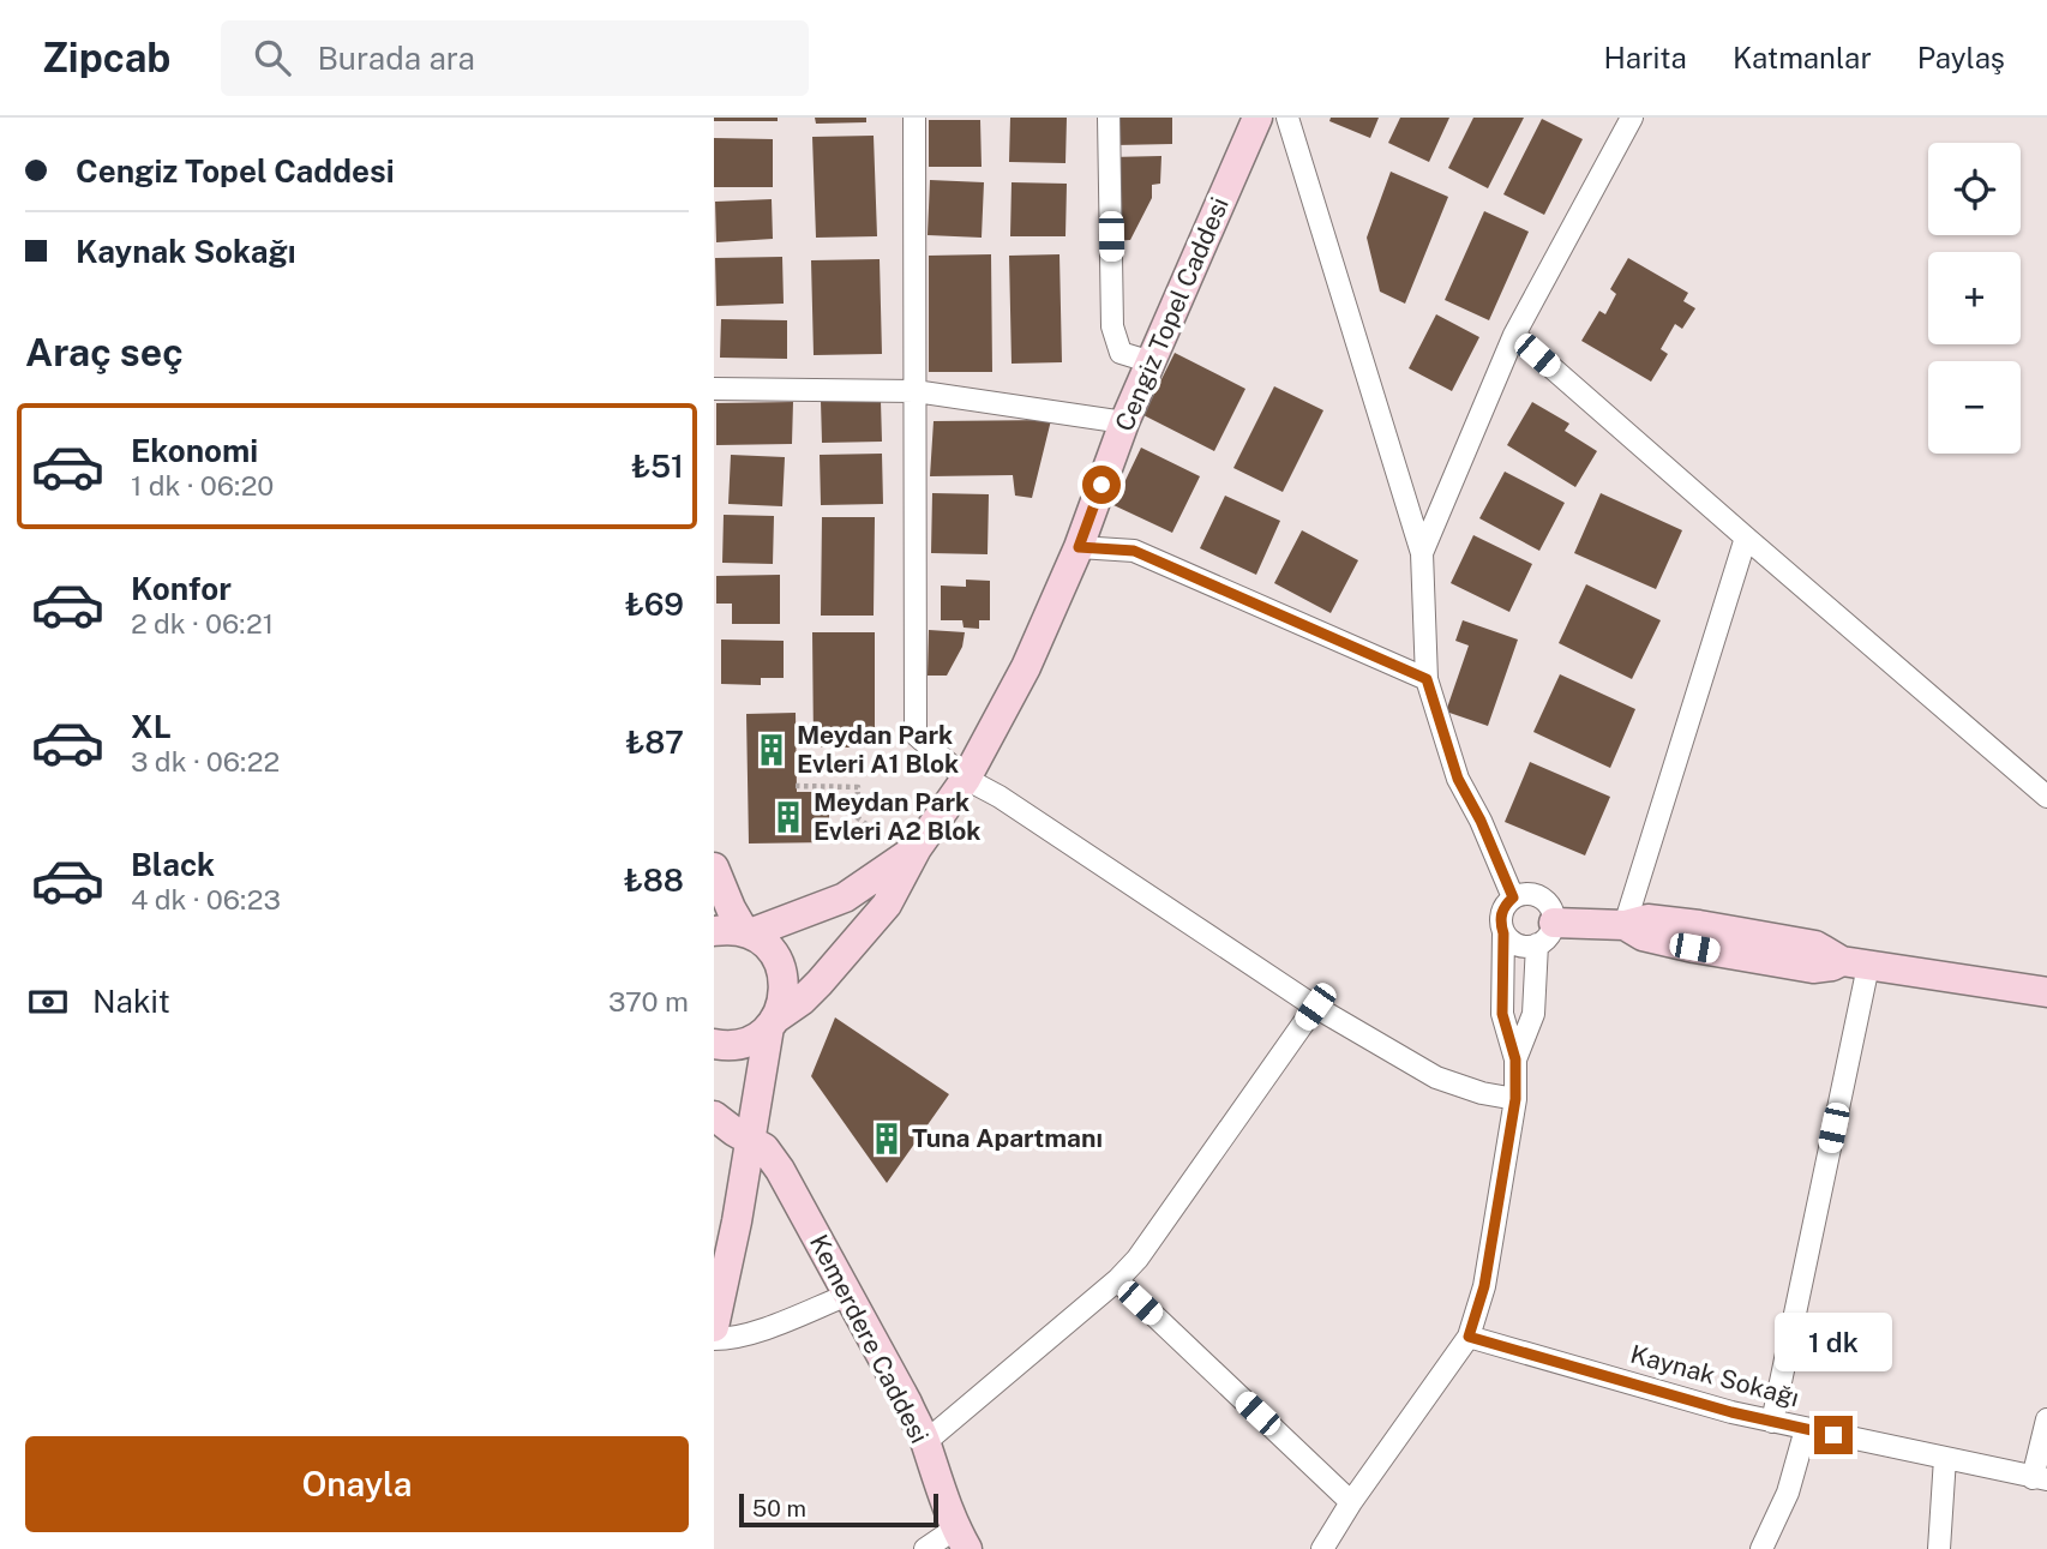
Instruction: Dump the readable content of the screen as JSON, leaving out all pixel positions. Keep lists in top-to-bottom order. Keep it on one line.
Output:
{"streets":{"main road":["Cengiz Topel Caddesi","Kemerdere Caddesi"],"street":["Kaynak Sokağı"]},"places":{"building":["Meydan Park Evleri A1 Blok","Meydan Park Evleri A2 Blok","Tuna Apartmanı"]},"scale_bar":"50 m","page":{"header":"Zipcab","search":"Burada ara","nav":["Harita","Katmanlar","Paylaş"],"banner":["Cengiz Topel Caddesi","Kaynak Sokağı"],"map_buttons":["+","−"],"heading":"Araç seç","list":[{"name":"Ekonomi","note":"1 dk · 06:20","value":"₺51"},{"name":"Konfor","note":"2 dk · 06:21","value":"₺69"},{"name":"XL","note":"3 dk · 06:22","value":"₺87"},{"name":"Black","note":"4 dk · 06:23","value":"₺88"}],"pay":["Nakit","370 m"],"bubble":"1 dk","buttons":"Onayla","scale":"50 m"}}
